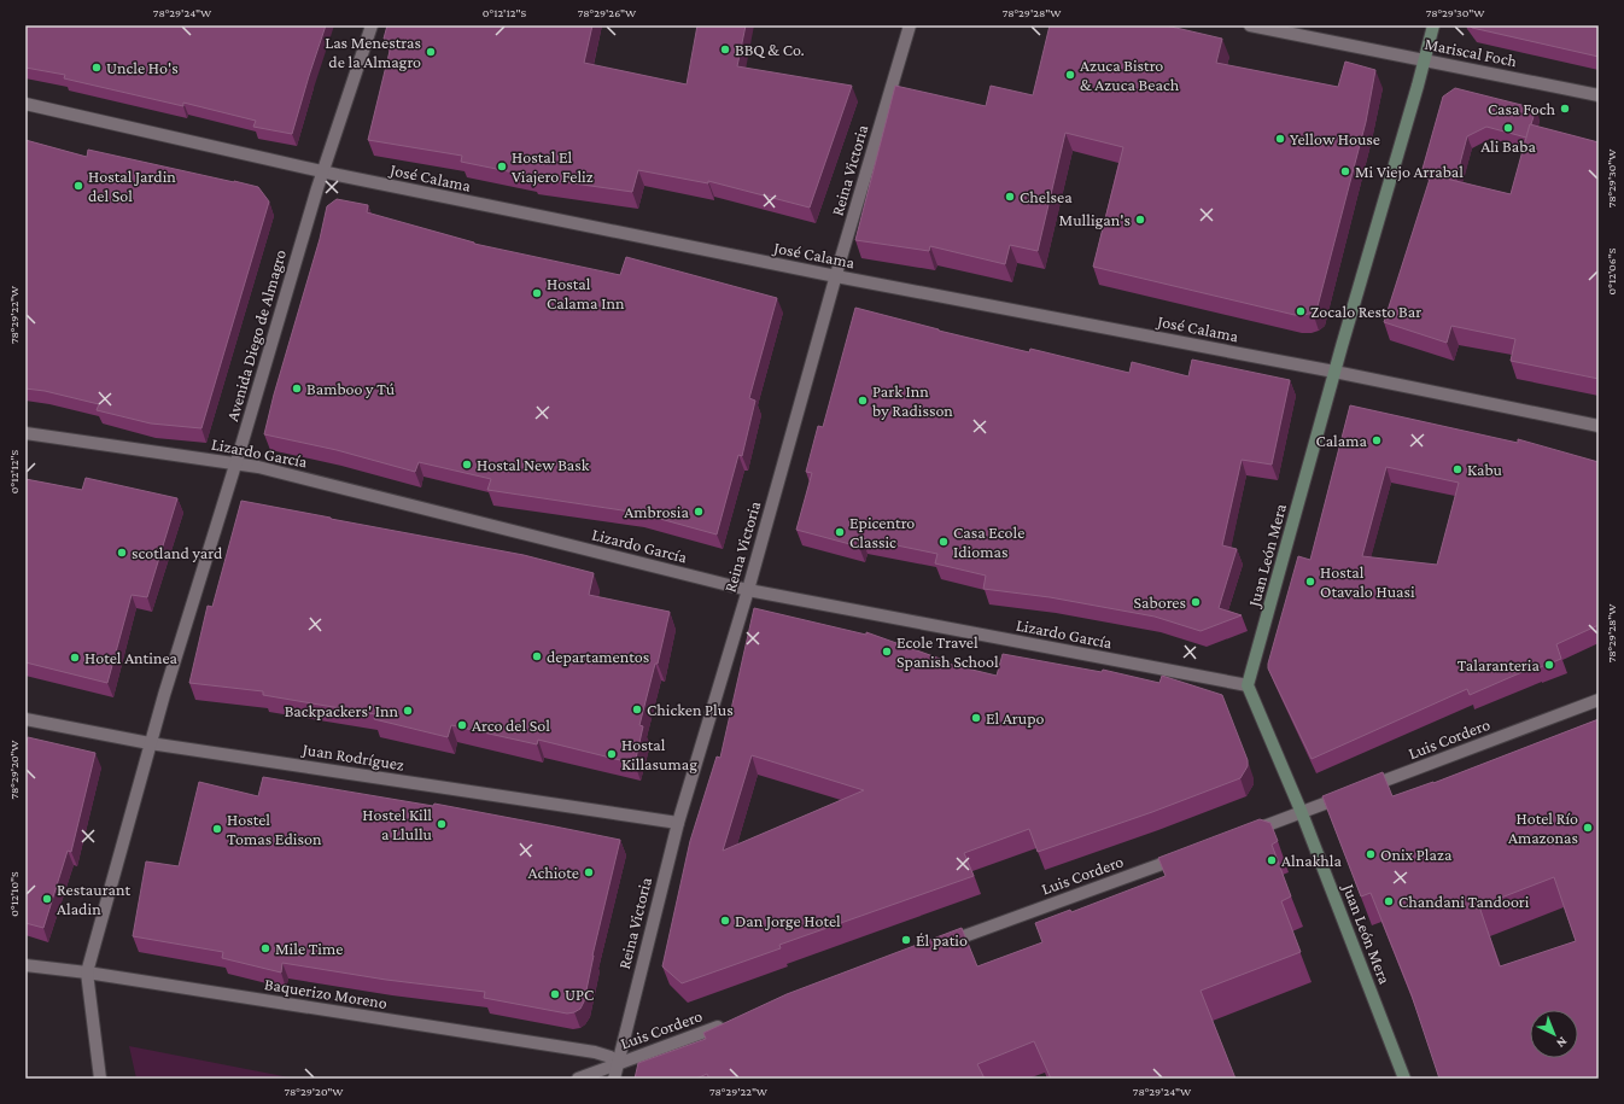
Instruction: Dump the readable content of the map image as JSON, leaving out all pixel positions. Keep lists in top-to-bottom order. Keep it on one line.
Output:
{"streets":{"street":["Mariscal Foch","Reina Victoria","José Calama","Avenida Diego de Almagro","Lizardo García","Juan León Mera","Luis Cordero","Juan Rodríguez","Baquerizo Moreno"]},"crossings":[["Mariscal Foch","Juan León Mera"],["Reina Victoria","José Calama"],["Reina Victoria","Lizardo García"],["Reina Victoria","Luis Cordero"],["Reina Victoria","Juan Rodríguez"],["Reina Victoria","Baquerizo Moreno"],["José Calama","Avenida Diego de Almagro"],["José Calama","Juan León Mera"],["Avenida Diego de Almagro","Lizardo García"],["Avenida Diego de Almagro","Juan Rodríguez"],["Avenida Diego de Almagro","Baquerizo Moreno"],["Lizardo García","Juan León Mera"],["Juan León Mera","Luis Cordero"],["Luis Cordero","Baquerizo Moreno"]],"places":["BBQ & Co.","Las Menestras de la Almagro","Uncle Ho's","Azuca Bistro & Azuca Beach","Casa Foch","Ali Baba","Yellow House","Hostal El Viajero Feliz","Mi Viejo Arrabal","Hostal Jardin del Sol","Chelsea","Mulligan's","Hostal Calama Inn","Zocalo Resto Bar","Bamboo y Tú","Park Inn by Radisson","Calama","Hostal New Bask","Kabu","Ambrosia","Epicentro Classic","Casa Ecole Idiomas","scotland yard","Hostal Otavalo Huasi","Sabores","Ecole Travel Spanish School","departamentos","Hotel Antinea","Talaranteria","Chicken Plus","Backpackers' Inn","El Arupo","Arco del Sol","Hostal Killasumag","Hostel Kill a Llullu","Hotel Río Amazonas","Hostel Tomas Edison","Onix Plaza","Alnakhla","Achiote","Restaurant Aladin","Chandani Tandoori","Dan Jorge Hotel","Él patio","Mile Time","UPC"],"north":"bottom right","coordinates":["78°29'24\"W","0°12'12\"S","78°29'26\"W","78°29'28\"W","78°29'30\"W","0°12'06\"S","78°29'22\"W","78°29'20\"W","0°12'10\"S"]}
